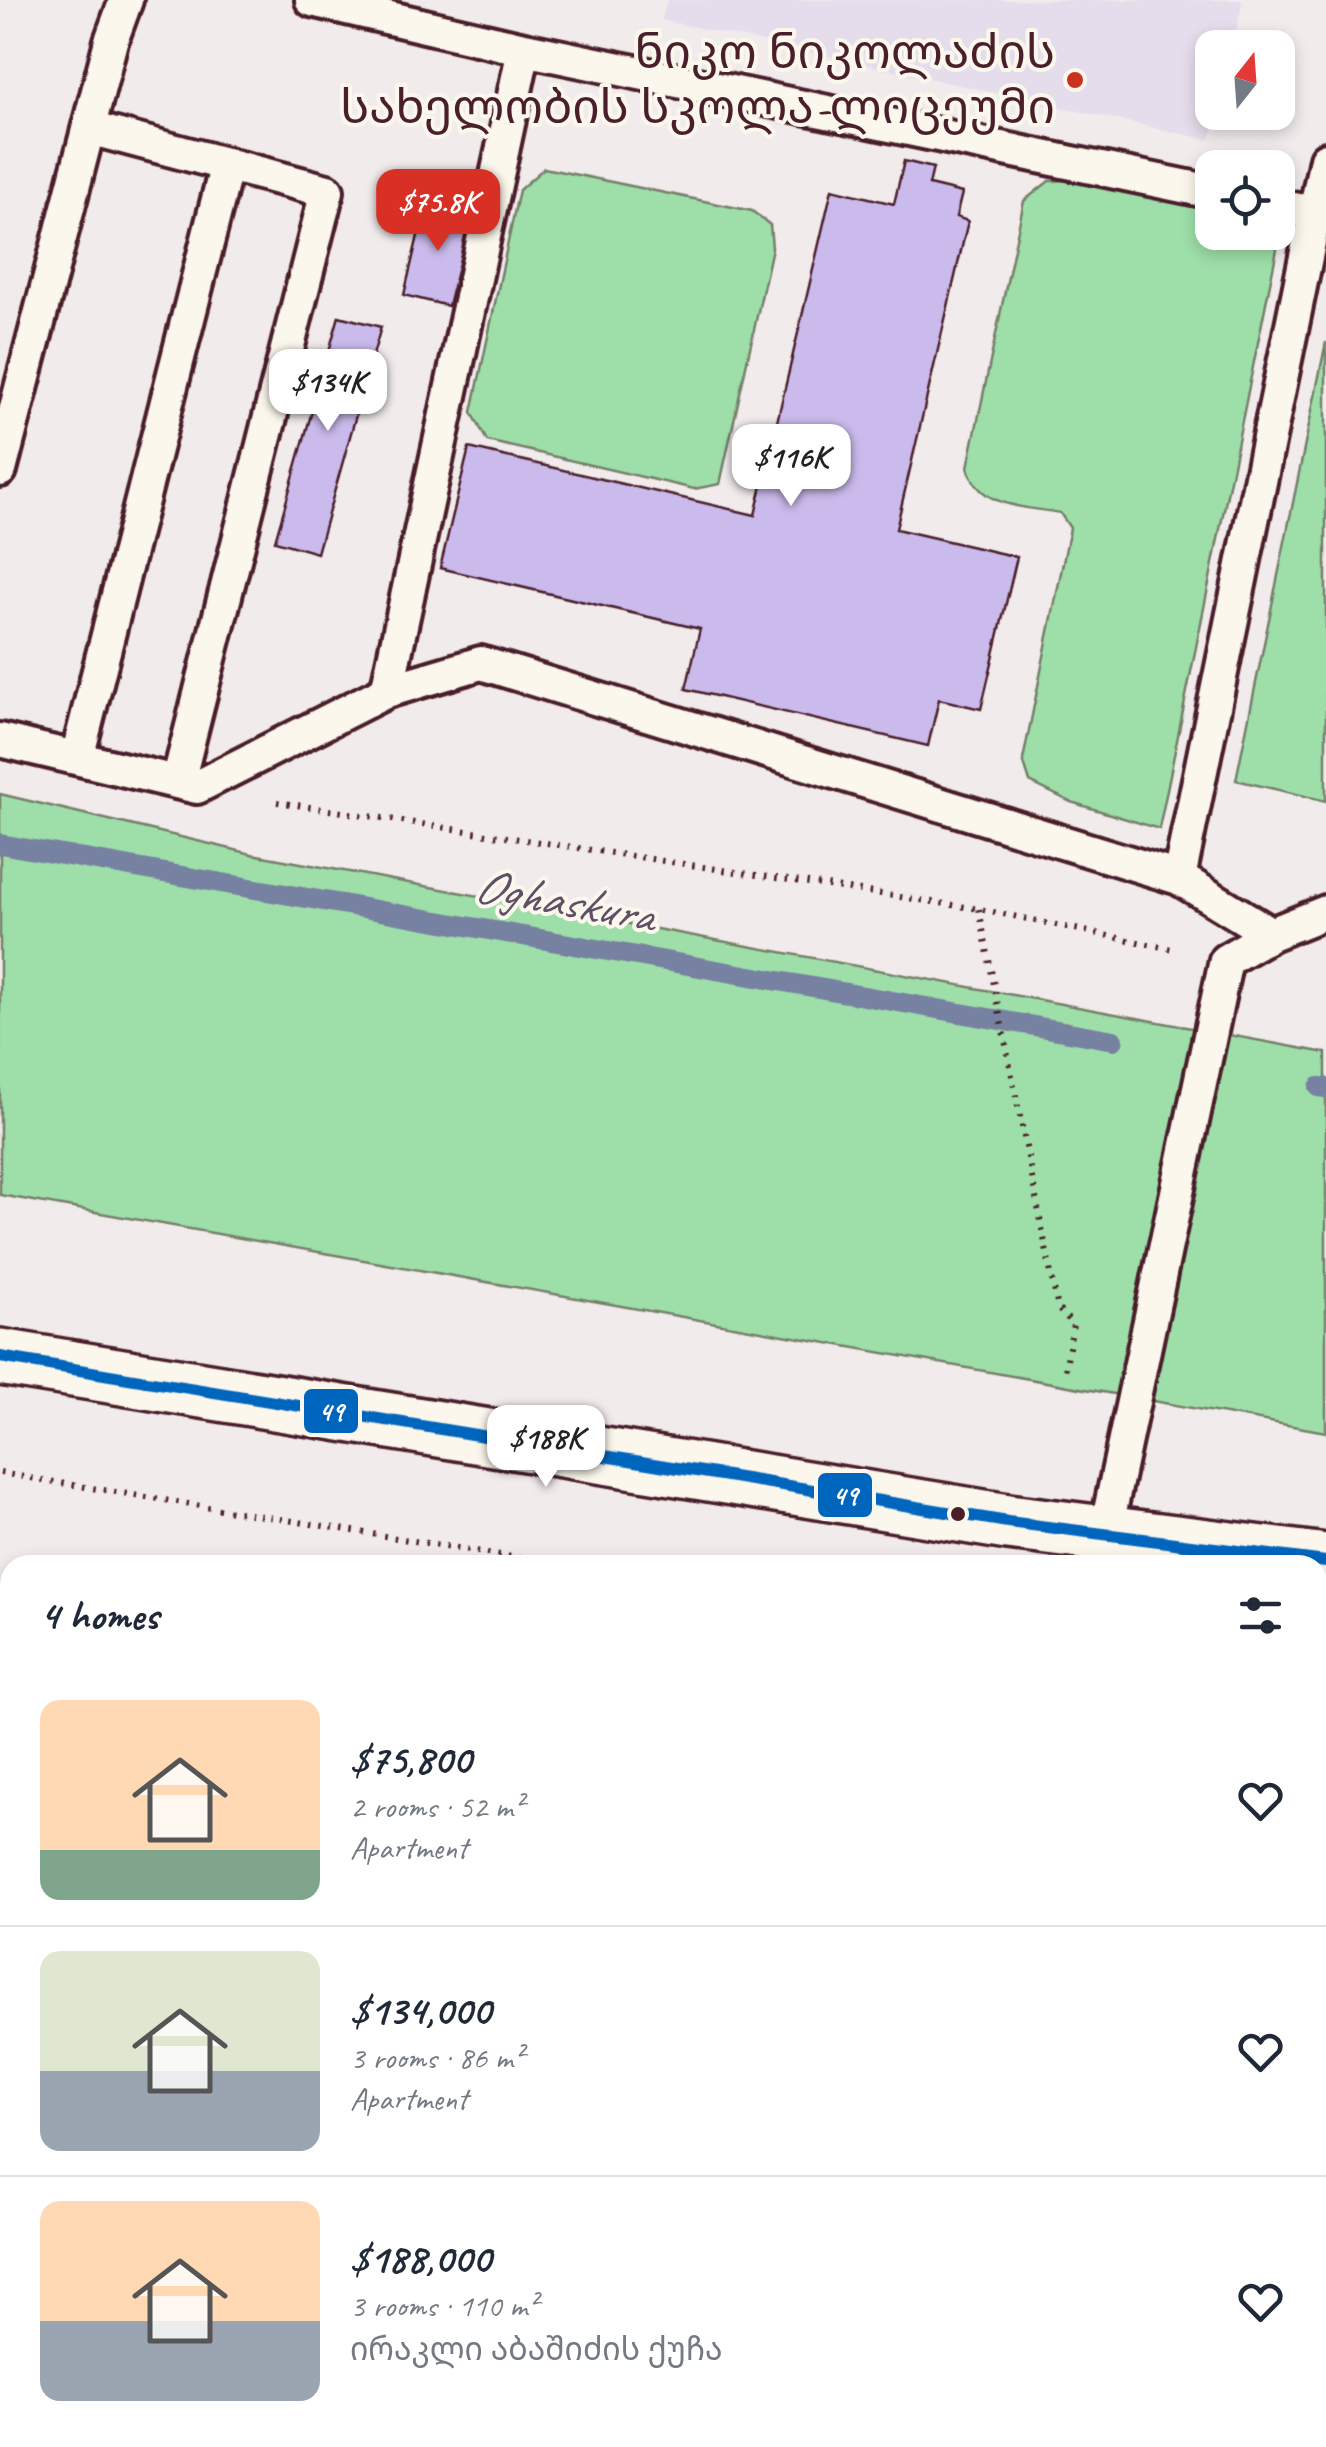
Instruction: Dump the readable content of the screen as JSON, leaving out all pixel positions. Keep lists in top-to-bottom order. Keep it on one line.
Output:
{"water":["Oghaskura"],"places":["ნიკო ნიკოლაძის სახელობის სკოლა-ლიცეუმი"],"lines":["transit line 49"],"north":"top","page":{"price":["$75.8K","$134K","$116K","$188K"],"heading":"4 homes","list":[{"name":"$75,800","note":"2 rooms · 52 m² · Apartment"},{"name":"$134,000","note":"3 rooms · 86 m² · Apartment"},{"name":"$188,000","note":"3 rooms · 110 m² · ირაკლი აბაშიძის ქუჩა"}]}}
